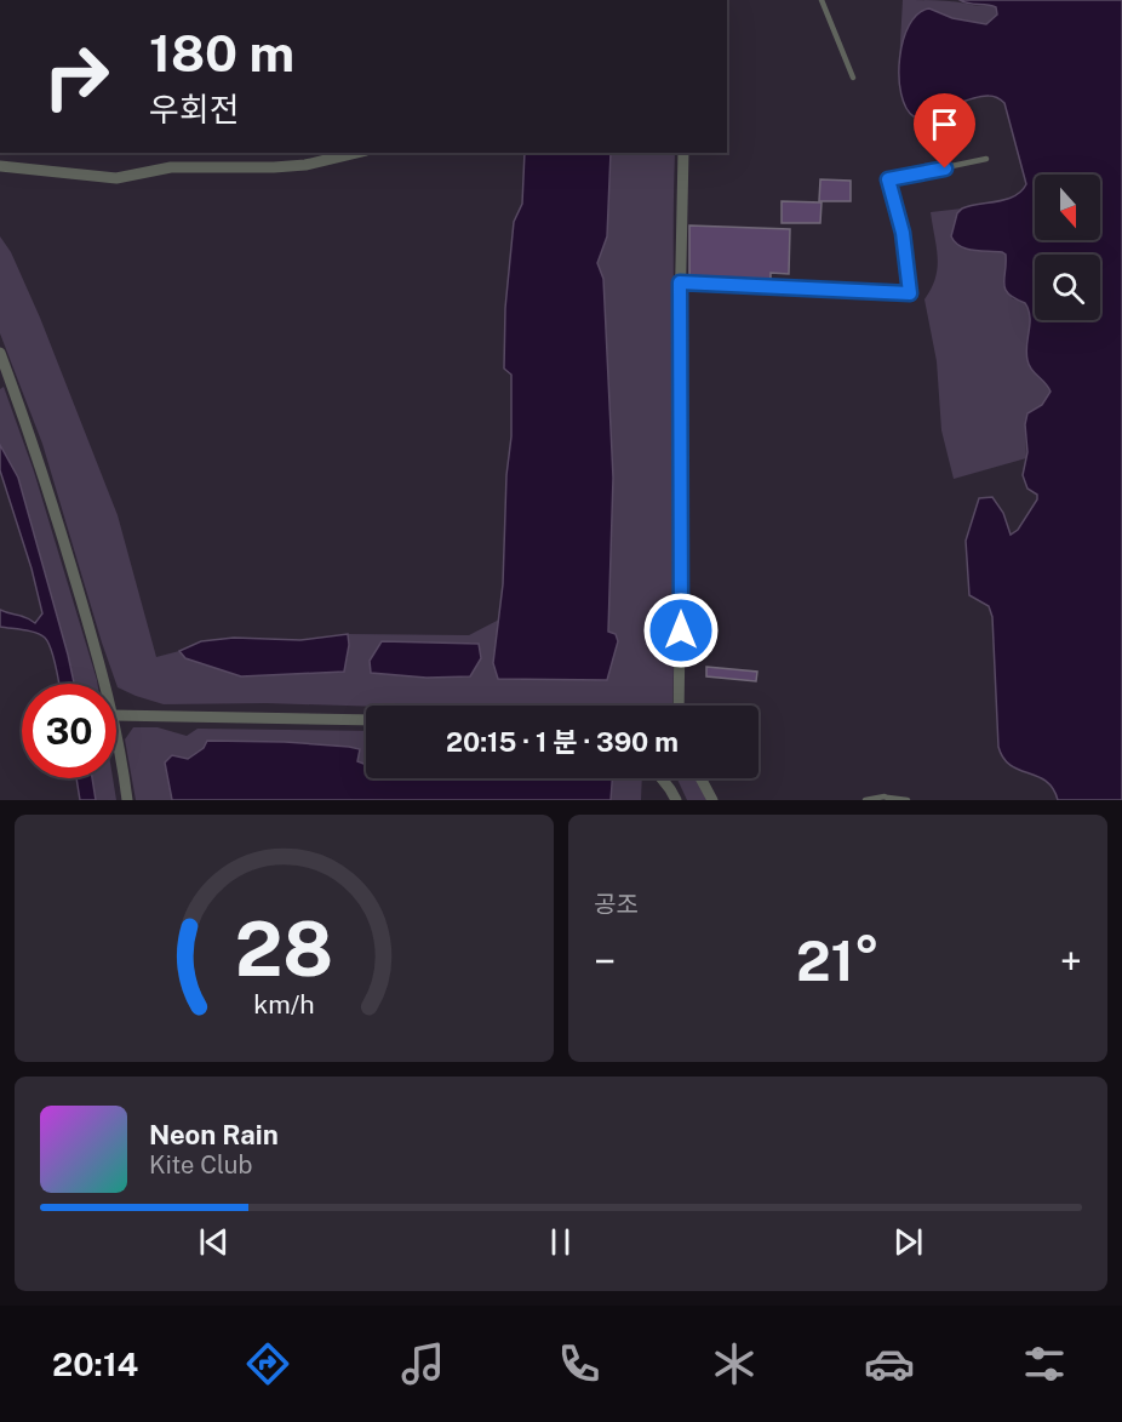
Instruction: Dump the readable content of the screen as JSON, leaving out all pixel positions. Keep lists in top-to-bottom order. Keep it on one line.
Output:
{"north":"bottom","page":{"turn":["180 m","우회전"],"limit":"30","trip":"20:15 · 1 분 · 390 m","tile":"공조","heat":["−","21°","+"],"song":["Neon Rain","Kite Club"],"tabs":"20:14","gauge":["28","km/h"]}}
